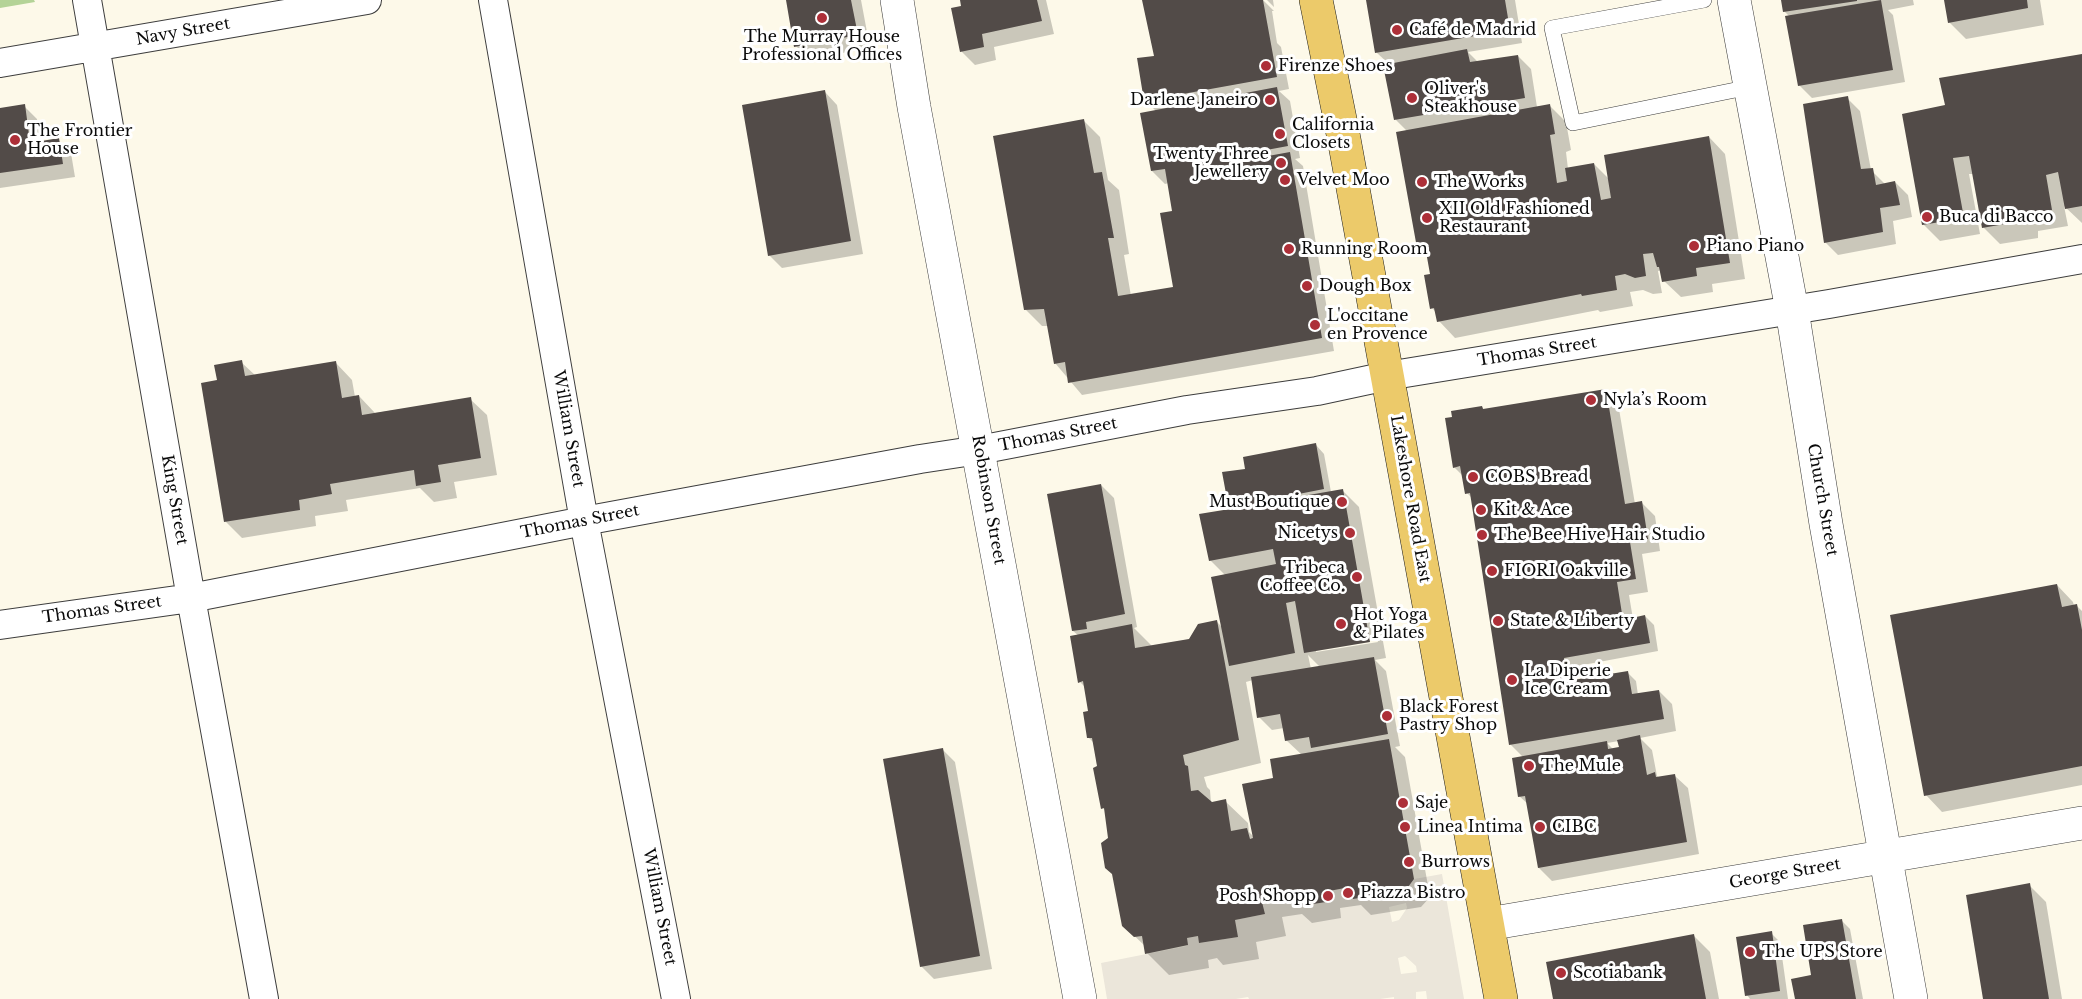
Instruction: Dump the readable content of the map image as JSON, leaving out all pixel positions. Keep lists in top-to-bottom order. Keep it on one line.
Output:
{"streets":{"main road":["Lakeshore Road East"],"street":["Navy Street","Thomas Street","William Street","King Street","Robinson Street","Church Street","George Street"]},"crossings":[["Navy Street","King Street"],["Thomas Street","William Street"],["Thomas Street","Lakeshore Road East"],["Thomas Street","King Street"],["Thomas Street","Robinson Street"],["Thomas Street","Church Street"],["Lakeshore Road East","George Street"],["Church Street","George Street"]],"places":["The Murray House Professional Offices","Café de Madrid","Firenze Shoes","Oliver's Steakhouse","Darlene Janeiro","California Closets","The Frontier House","Twenty Three Jewellery","Velvet Moo","The Works","Buca di Bacco","XII Old Fashioned Restaurant","Piano Piano","Running Room","Dough Box","L'occitane en Provence","Nyla’s Room","COBS Bread","Must Boutique","Kit & Ace","Nicetys","The Bee Hive Hair Studio","FIORI Oakville","Tribeca Coffee Co.","State & Liberty","Hot Yoga & Pilates","La Diperie Ice Cream","Black Forest Pastry Shop","The Mule","Saje","Linea Intima","CIBC","Burrows","Piazza Bistro","Posh Shopp","The UPS Store","Scotiabank"]}
